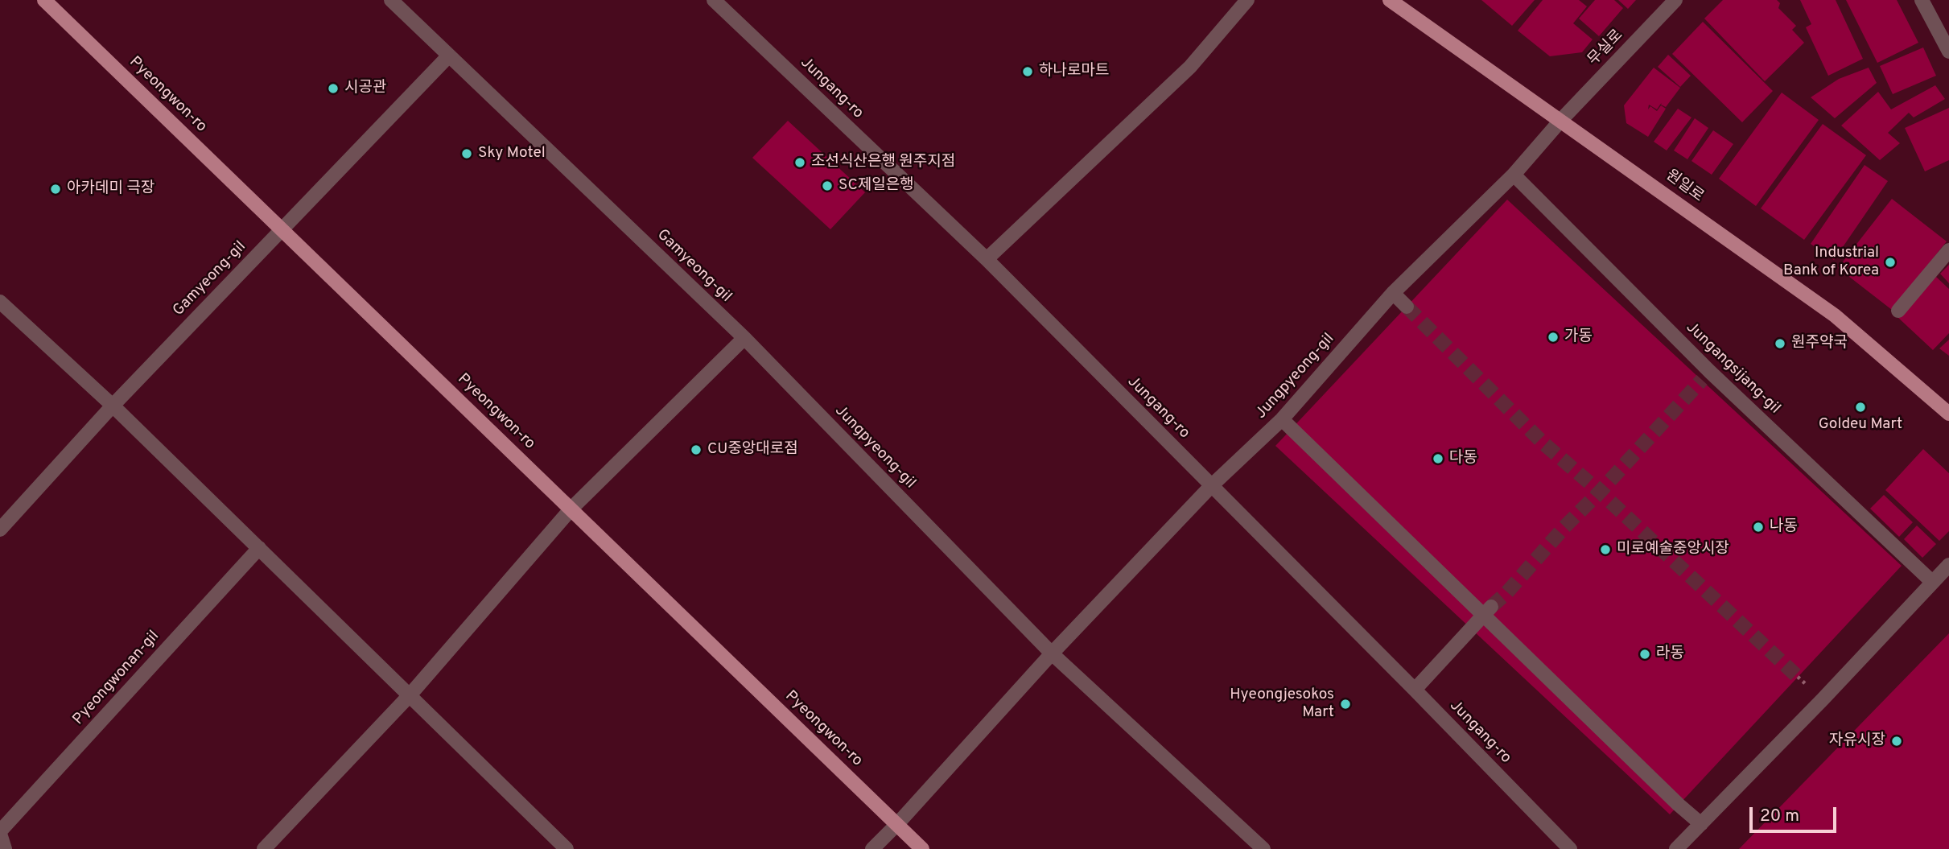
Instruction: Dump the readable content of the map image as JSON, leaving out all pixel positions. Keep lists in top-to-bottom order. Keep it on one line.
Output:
{"streets":{"main road":["Pyeongwon-ro","원일로"],"street":["무실로","Jungang-ro","Gamyeong-gil","Jungangsijang-gil","Jungpyeong-gil","Pyeongwonan-gil"]},"crossings":[["무실로","원일로"],["무실로","Jungpyeong-gil"],["Jungang-ro","Jungpyeong-gil"],["Pyeongwon-ro","Gamyeong-gil"],["Pyeongwon-ro","Jungpyeong-gil"],["원일로","Jungpyeong-gil"],["Gamyeong-gil","Jungpyeong-gil"],["Jungangsijang-gil","Jungpyeong-gil"]],"places":["하나로마트","시공관","Sky Motel","조선식산은행 원주지점","SC제일은행","아카데미 극장","Industrial Bank of Korea","가동","원주약국","Goldeu Mart","CU중앙대로점","다동","나동","미로예술중앙시장","라동","Hyeongjesokos Mart","자유시장"],"scale_bar":"20 m"}
